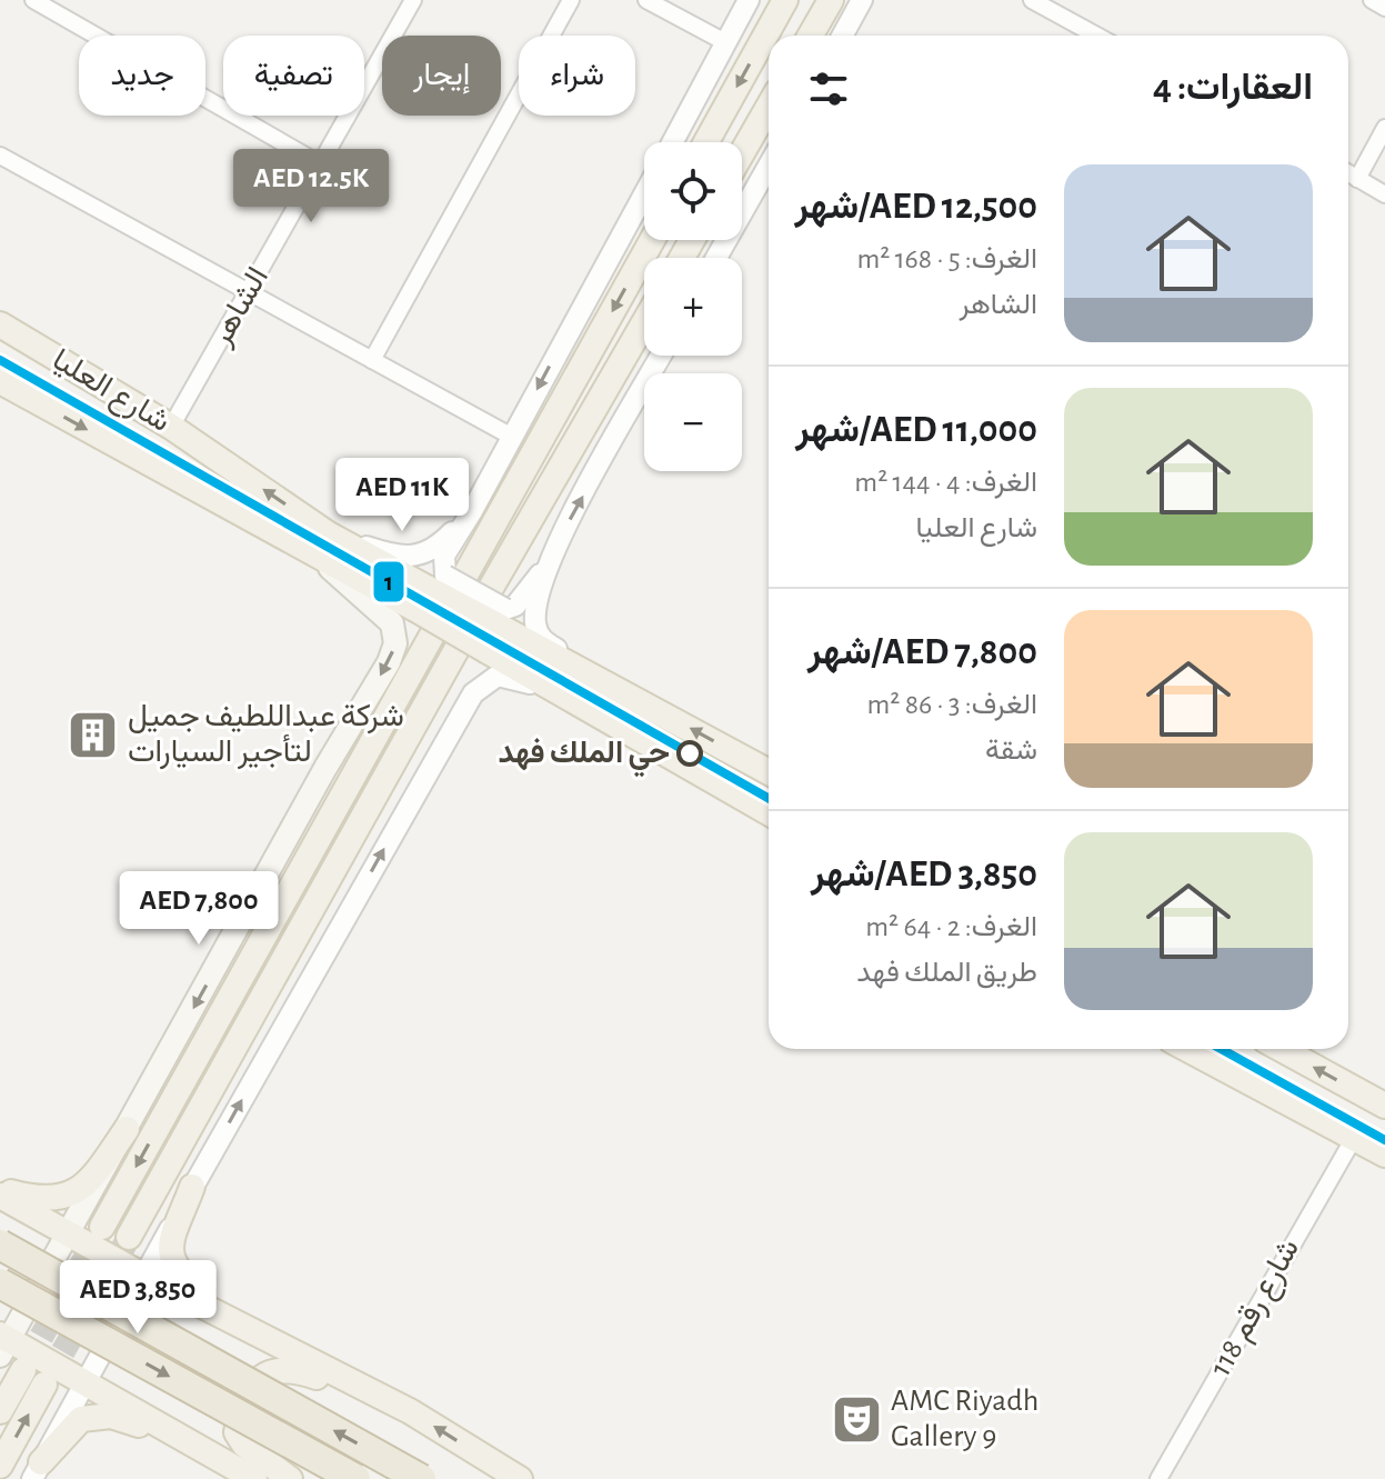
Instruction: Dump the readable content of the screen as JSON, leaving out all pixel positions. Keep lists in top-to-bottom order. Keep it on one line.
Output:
{"streets":{"main road":["شارع العليا"],"street":["الشاهر","شارع رقم 118"]},"crossings":[["الشاهر","شارع العليا"]],"places":{"building":["شركة عبداللطيف جميل لتأجير السيارات"],"other":["حي الملك فهد"],"theatre":["AMC Riyadh Gallery 9"]},"lines":["transit line 1"],"page":{"chip":["شراء","إيجار","تصفية","جديد"],"heading":"العقارات: 4","map_buttons":["+","−"],"list":[{"name":"AED 12,500/شهر","note":"الغرف: 5 · 168 m² · الشاهر"},{"name":"AED 11,000/شهر","note":"الغرف: 4 · 144 m² · شارع العليا"},{"name":"AED 7,800/شهر","note":"الغرف: 3 · 86 m² · شقة"},{"name":"AED 3,850/شهر","note":"الغرف: 2 · 64 m² · طريق الملك فهد"}],"price":["AED 12.5K","AED 11K","AED 7,800","AED 3,850"]}}
